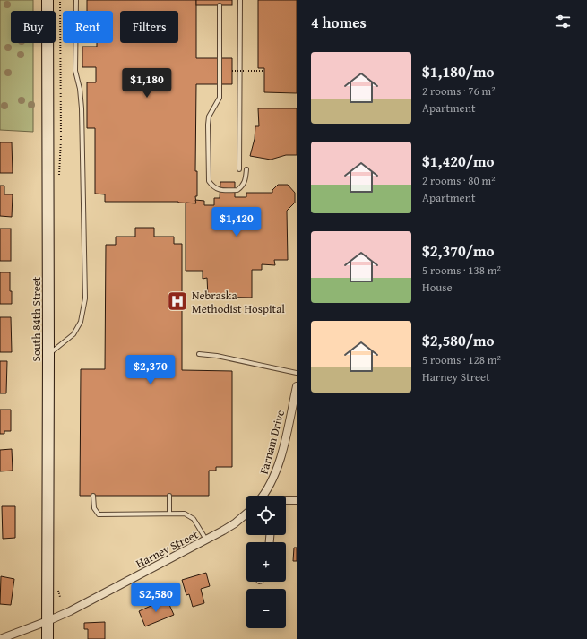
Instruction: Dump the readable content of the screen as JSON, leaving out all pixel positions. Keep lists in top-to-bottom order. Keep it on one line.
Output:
{"streets":{"main road":["South 84th Street"],"street":["Farnam Drive","Harney Street"]},"crossings":[["South 84th Street","Harney Street"]],"places":{"hospital":["Nebraska Methodist Hospital"]},"page":{"heading":"4 homes","chip":["Buy","Rent","Filters"],"list":[{"name":"$1,180/mo","note":"2 rooms · 76 m² · Apartment"},{"name":"$1,420/mo","note":"2 rooms · 80 m² · Apartment"},{"name":"$2,370/mo","note":"5 rooms · 138 m² · House"},{"name":"$2,580/mo","note":"5 rooms · 128 m² · Harney Street"}],"price":["$1,180","$1,420","$2,370","$2,580"],"map_buttons":["+","−"]}}
